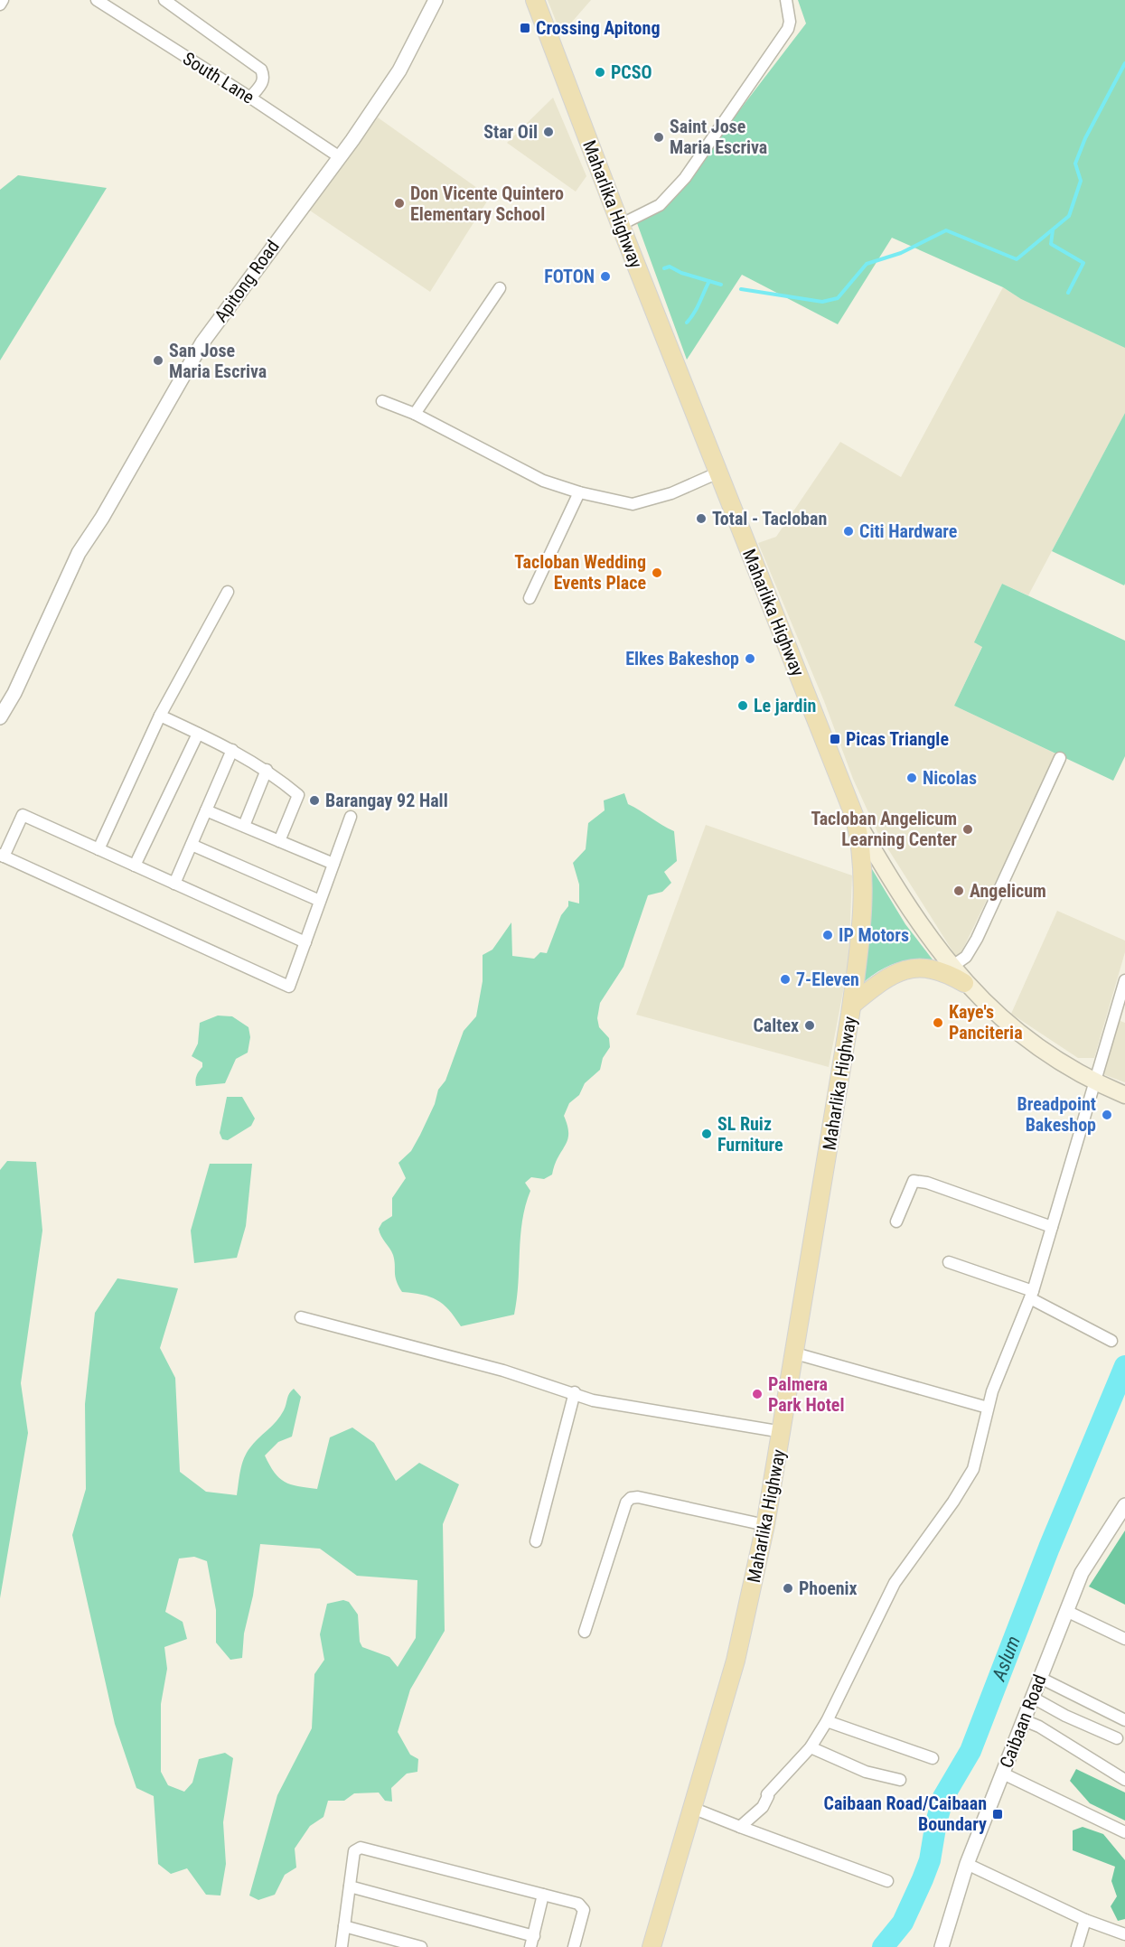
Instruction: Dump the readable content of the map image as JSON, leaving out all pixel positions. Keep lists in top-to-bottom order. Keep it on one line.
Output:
{"streets":{"main road":["Maharlika Highway"],"street":["South Lane","Apitong Road","Caibaan Road"]},"crossings":[["South Lane","Apitong Road"]],"water":["Aslum"],"places":{"transit":["Crossing Apitong","Picas Triangle","Caibaan Road/Caibaan Boundary"],"other":["PCSO","Star Oil","Saint Jose Maria Escriva","Don Vicente Quintero Elementary School","FOTON","San Jose Maria Escriva","Total - Tacloban","Citi Hardware","Tacloban Wedding Events Place","Elkes Bakeshop","Le jardin","Nicolas","Barangay 92 Hall","Tacloban Angelicum Learning Center","Angelicum","IP Motors","7-Eleven","Kaye's Panciteria","Caltex","Breadpoint Bakeshop","SL Ruiz Furniture","Palmera Park Hotel","Phoenix"]}}
